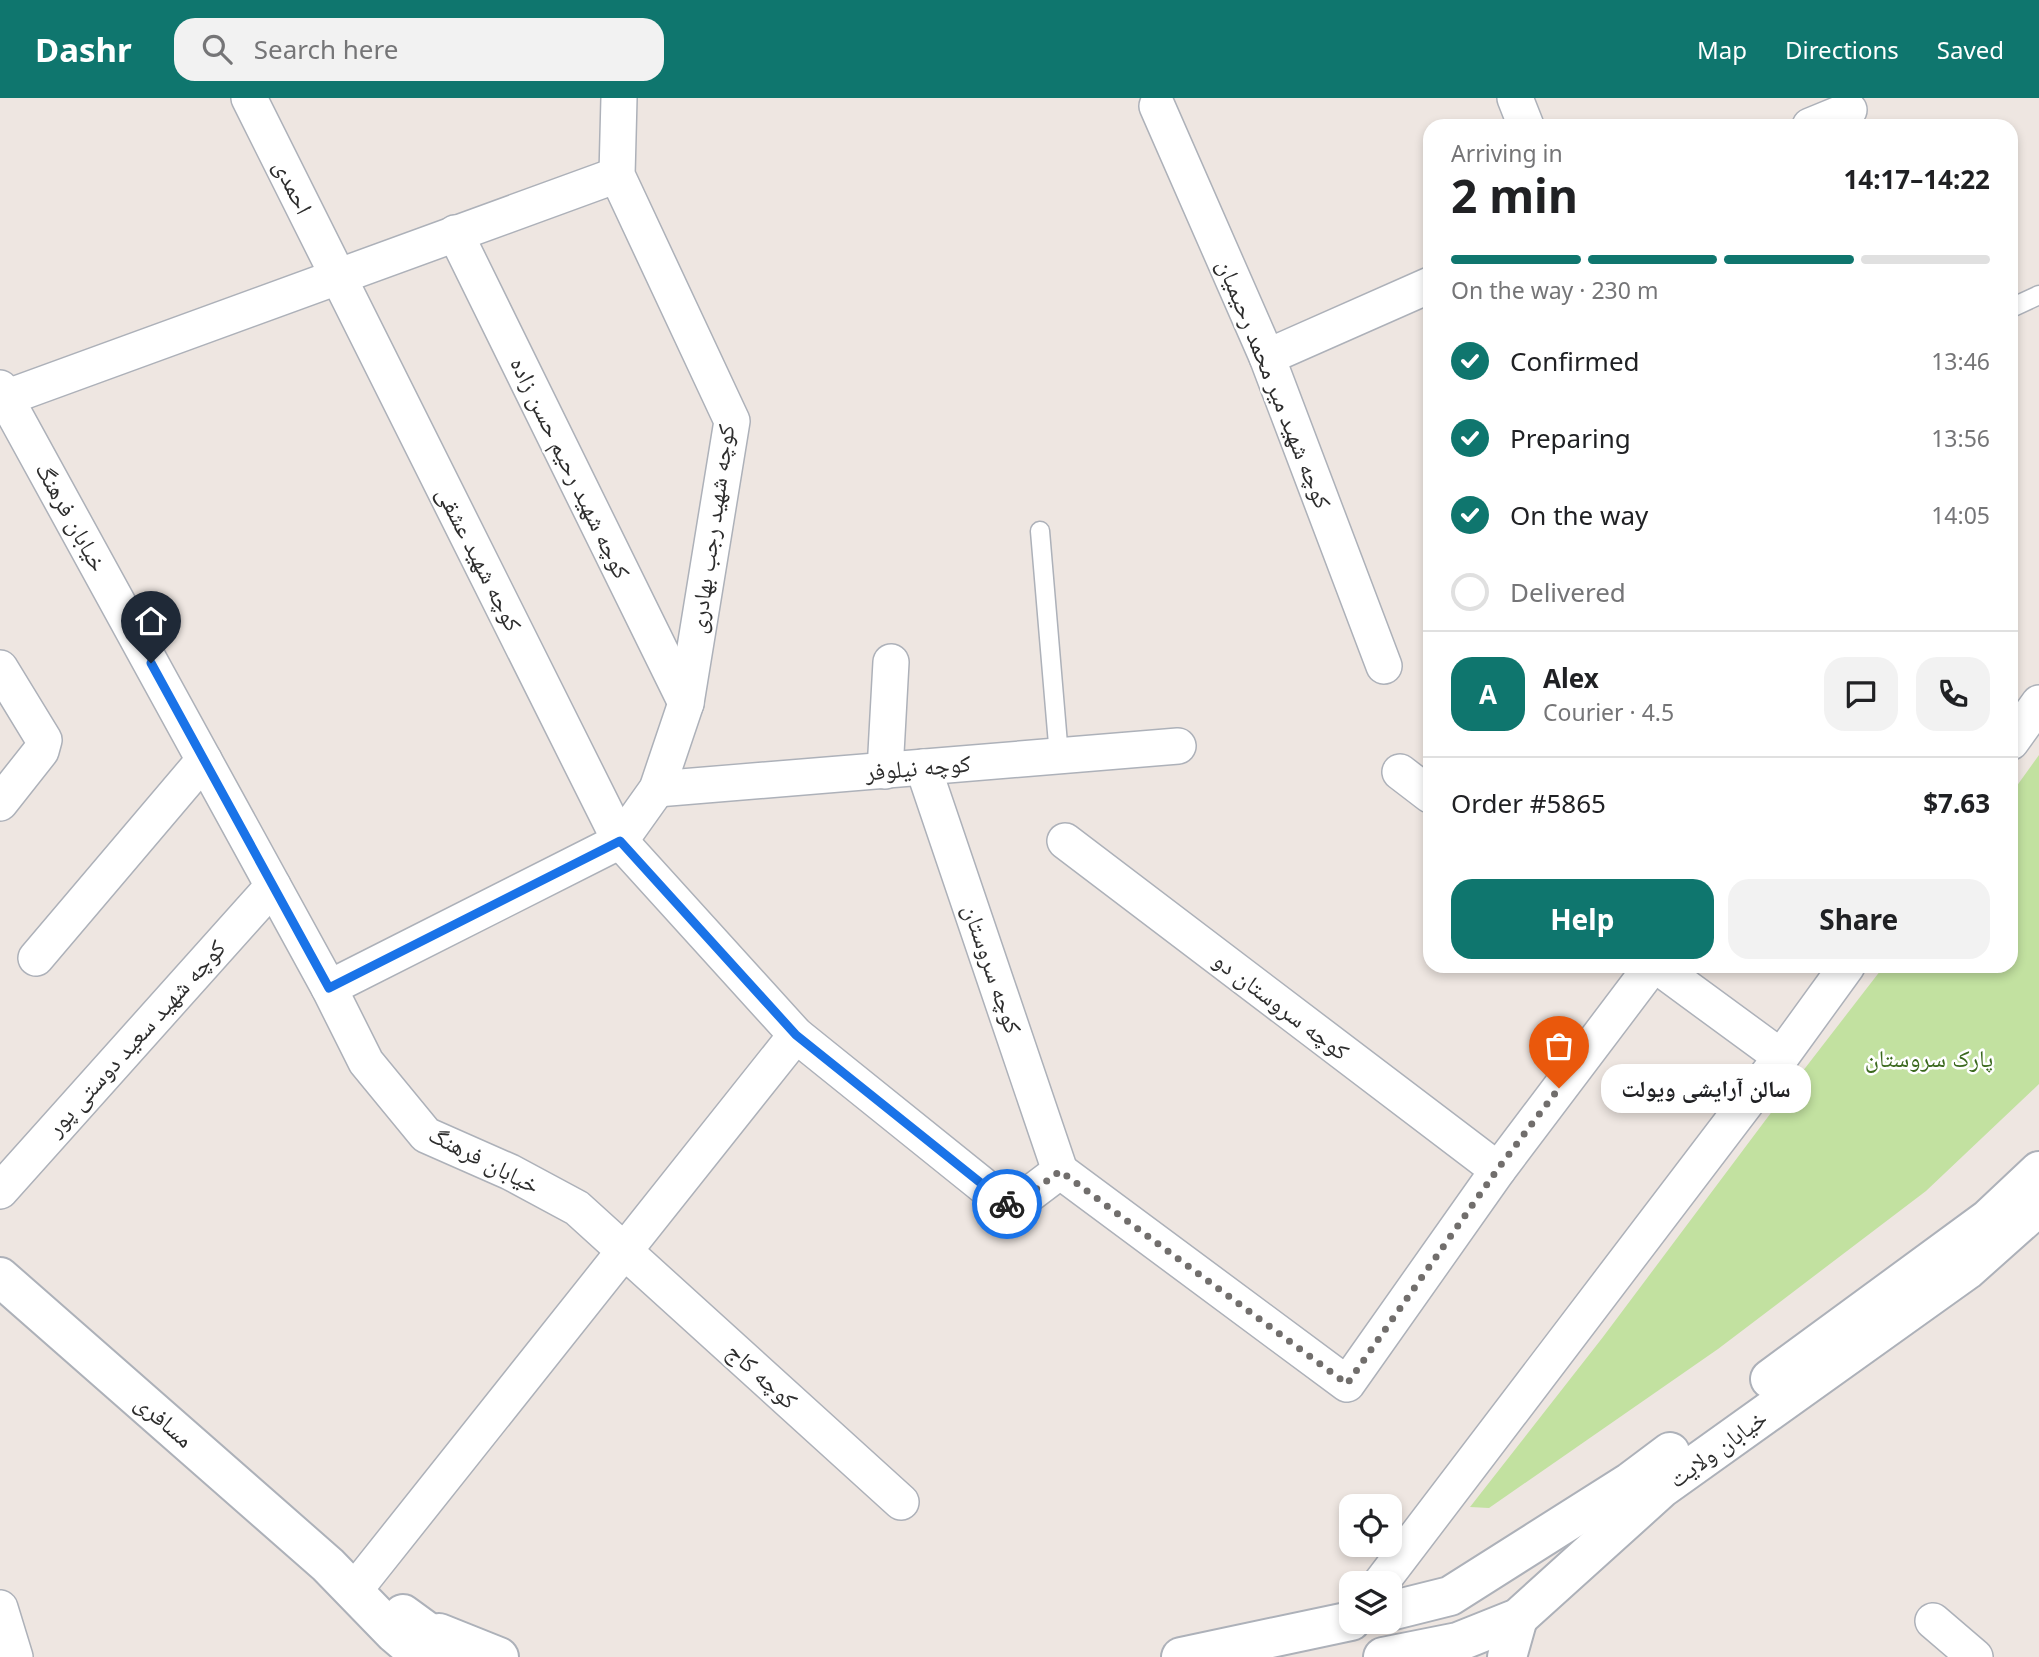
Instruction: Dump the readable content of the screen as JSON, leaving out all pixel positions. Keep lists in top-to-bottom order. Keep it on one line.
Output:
{"streets":{"main road":["مسافری","خیابان ولایت"],"street":["احمدی","کوچه شهید میر محمد رحیمیان","کوچه شهید رحیم حسن زاده","خیابان فرهنگ","کوچه شهید رجب بهادری","کوچه شهید عشقی","کوچه نیلوفر","کوچه سروستان","کوچه سروستان دو","کوچه شهید سعید دوستی پور","کوچه کاج"]},"crossings":[["احمدی","کوچه شهید عشقی"],["کوچه شهید رحیم حسن زاده","کوچه شهید رجب بهادری"],["خیابان فرهنگ","کوچه شهید سعید دوستی پور"],["خیابان فرهنگ","کوچه کاج"],["کوچه شهید رجب بهادری","کوچه شهید عشقی"],["کوچه شهید رجب بهادری","کوچه نیلوفر"],["کوچه شهید عشقی","کوچه سروستان"],["کوچه نیلوفر","کوچه سروستان"]],"parks":["پارک سروستان"],"places":["سالن آرایشی ویولت"],"page":{"header":"Dashr","search":"Search here","nav":["Map","Directions","Saved"],"heading":["2 min","Arriving in","14:17–14:22"],"panel":["Alex","Courier · 4.5","Order #5865","$7.63"],"bar":"On the way · 230 m","list":[["Confirmed","13:46"],["Preparing","13:56"],["On the way","14:05"],"Delivered"],"round":"A","buttons":["Help","Share"],"bubble":"سالن آرایشی ویولت"}}
